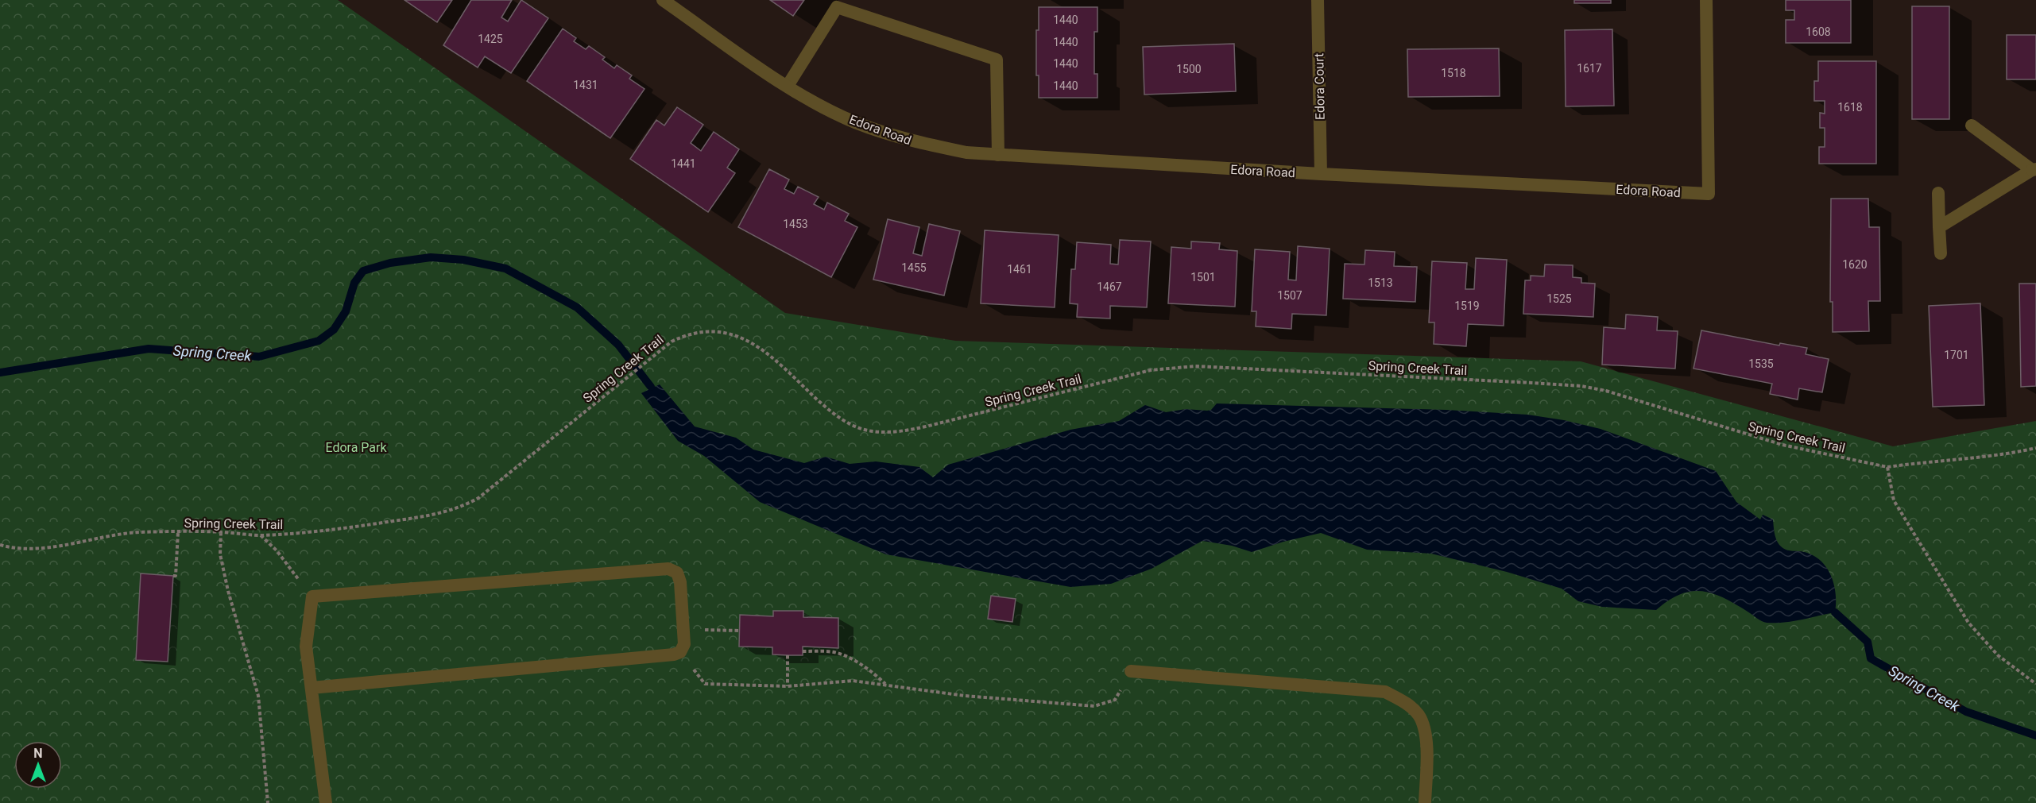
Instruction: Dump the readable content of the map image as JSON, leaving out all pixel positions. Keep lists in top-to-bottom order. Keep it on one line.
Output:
{"streets":{"street":["Edora Court","Edora Road"],"path":["Spring Creek Trail"]},"crossings":[["Edora Court","Edora Road"]],"water":["Spring Creek"],"parks":["Edora Park"],"house_numbers":["1440","1608","1425","1440","1440","1617","1500","1518","1431","1440","1618","1441","1453","1620","1455","1461","1501","1513","1467","1507","1525","1519","1701","1535"],"north":"top"}
